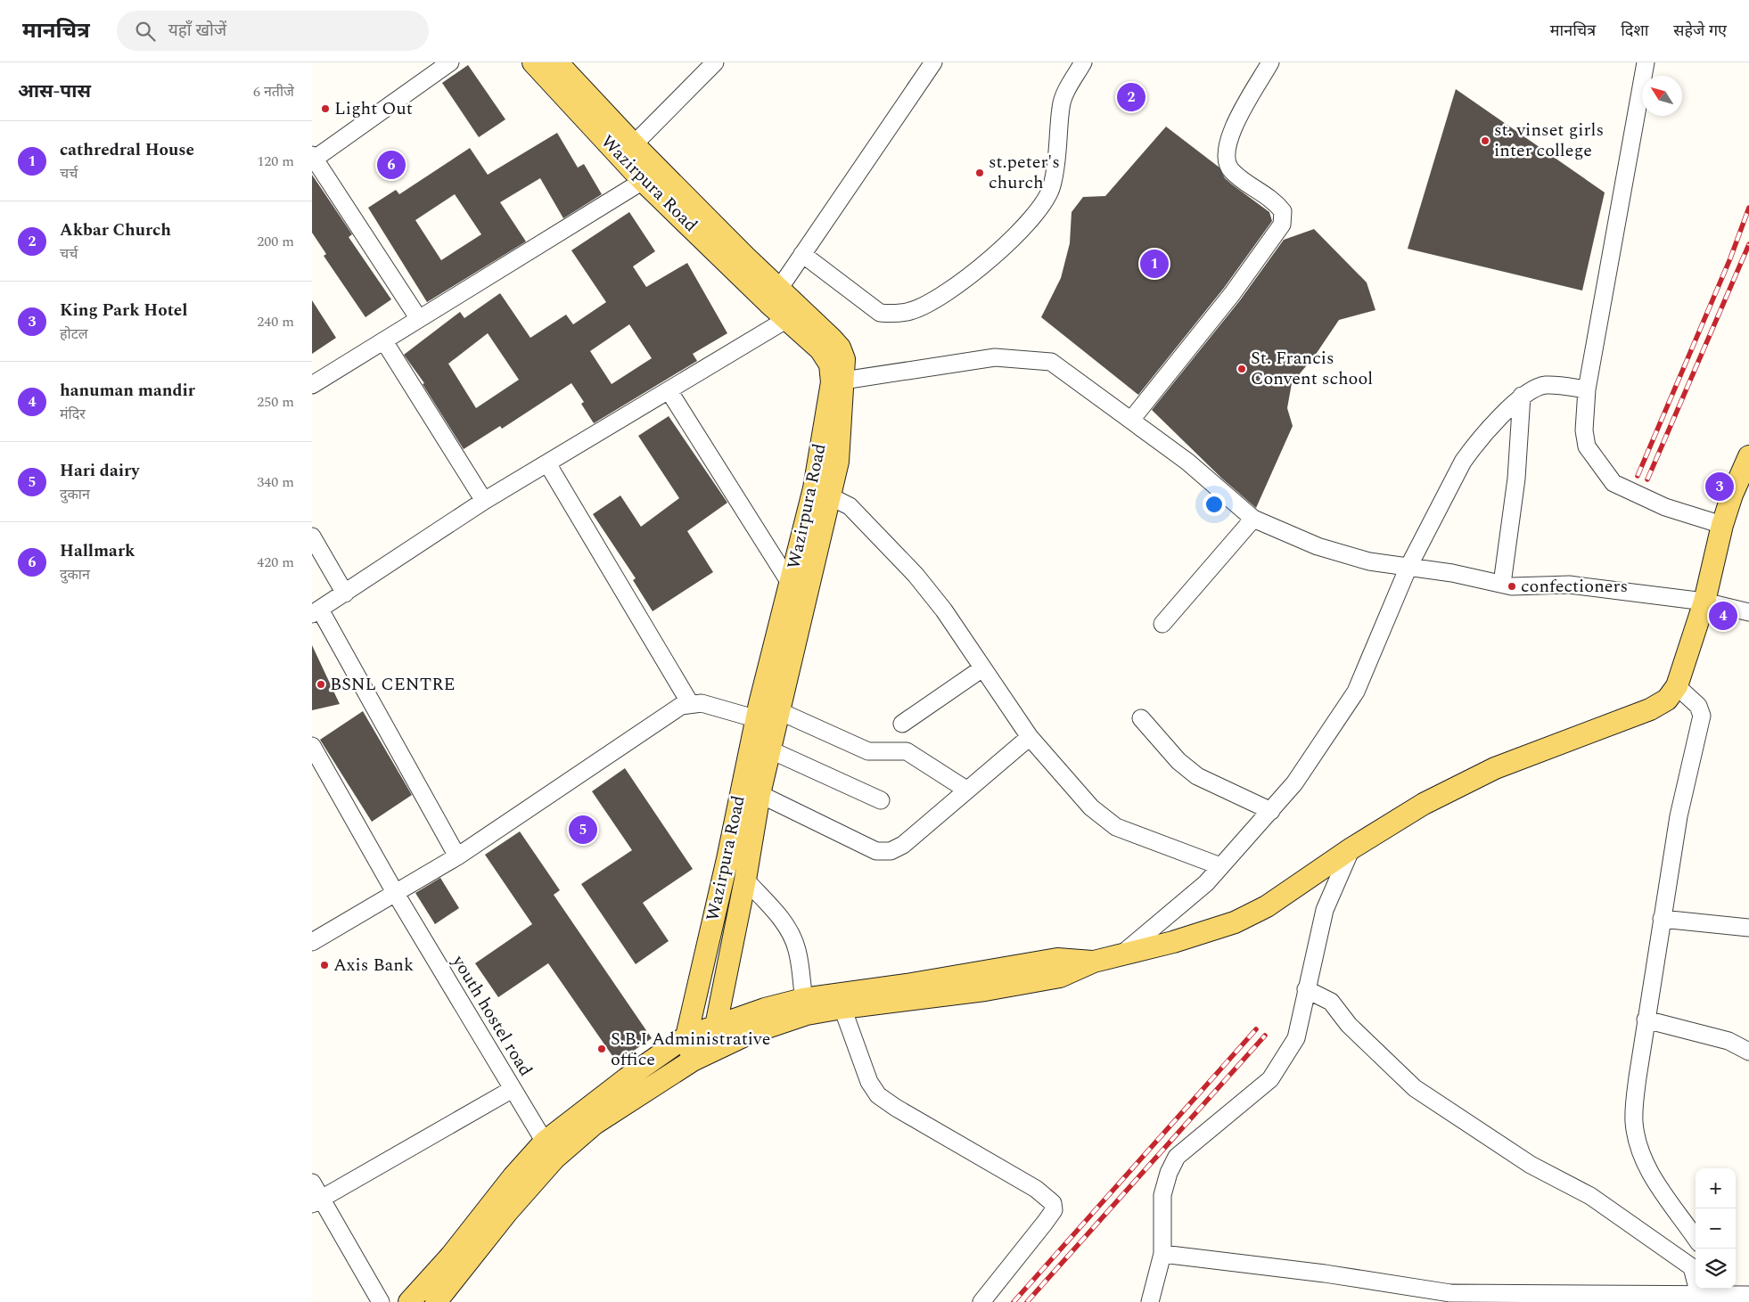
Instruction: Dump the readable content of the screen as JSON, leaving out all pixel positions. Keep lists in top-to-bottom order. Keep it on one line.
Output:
{"streets":{"main road":["Wazirpura Road"],"street":["youth hostel road"]},"places":["Light Out","st. vinset girls inter college","st.peter's church","St. Francis Convent school","confectioners","BSNL CENTRE","Axis Bank","S.B.I Administrative office"],"north":"top left","page":{"header":"मानचित्र","search":"यहाँ खोजें","nav":["मानचित्र","दिशा","सहेजे गए"],"heading":["आस-पास","6 नतीजे"],"pins":["2","6","1","3","4","5"],"list":[{"mark":"1","name":"cathredral House","note":"चर्च","value":"120 m"},{"mark":"2","name":"Akbar Church","note":"चर्च","value":"200 m"},{"mark":"3","name":"King Park Hotel","note":"होटल","value":"240 m"},{"mark":"4","name":"hanuman mandir","note":"मंदिर","value":"250 m"},{"mark":"5","name":"Hari dairy","note":"दुकान","value":"340 m"},{"mark":"6","name":"Hallmark","note":"दुकान","value":"420 m"}],"map_buttons":["+","−"]}}
